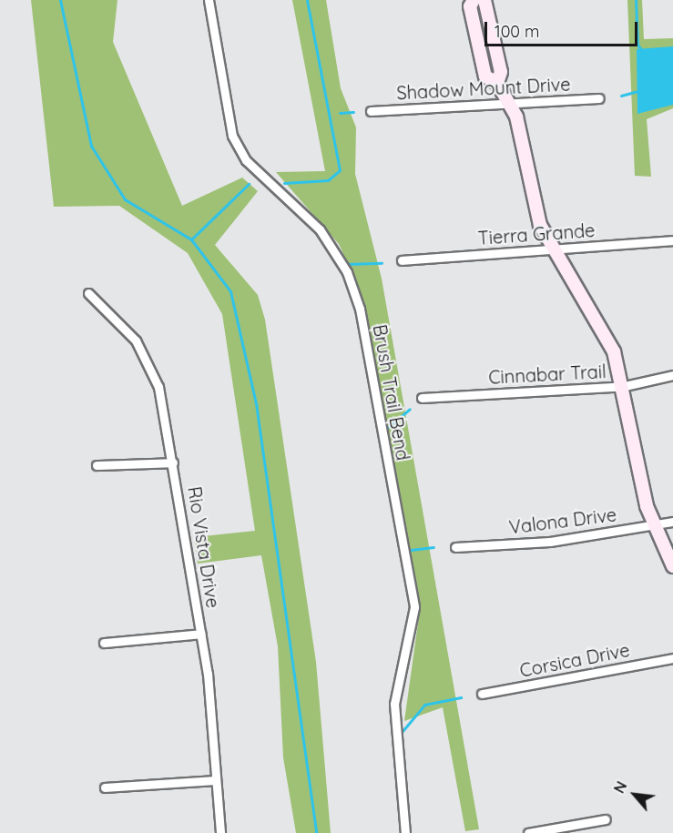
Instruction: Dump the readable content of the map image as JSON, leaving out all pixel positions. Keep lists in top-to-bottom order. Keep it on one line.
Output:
{"streets":{"street":["Shadow Mount Drive","Tierra Grande","Cinnabar Trail","Brush Trail Bend","Valona Drive","Rio Vista Drive","Corsica Drive"]},"scale_bar":"100 m","north":"top left"}
